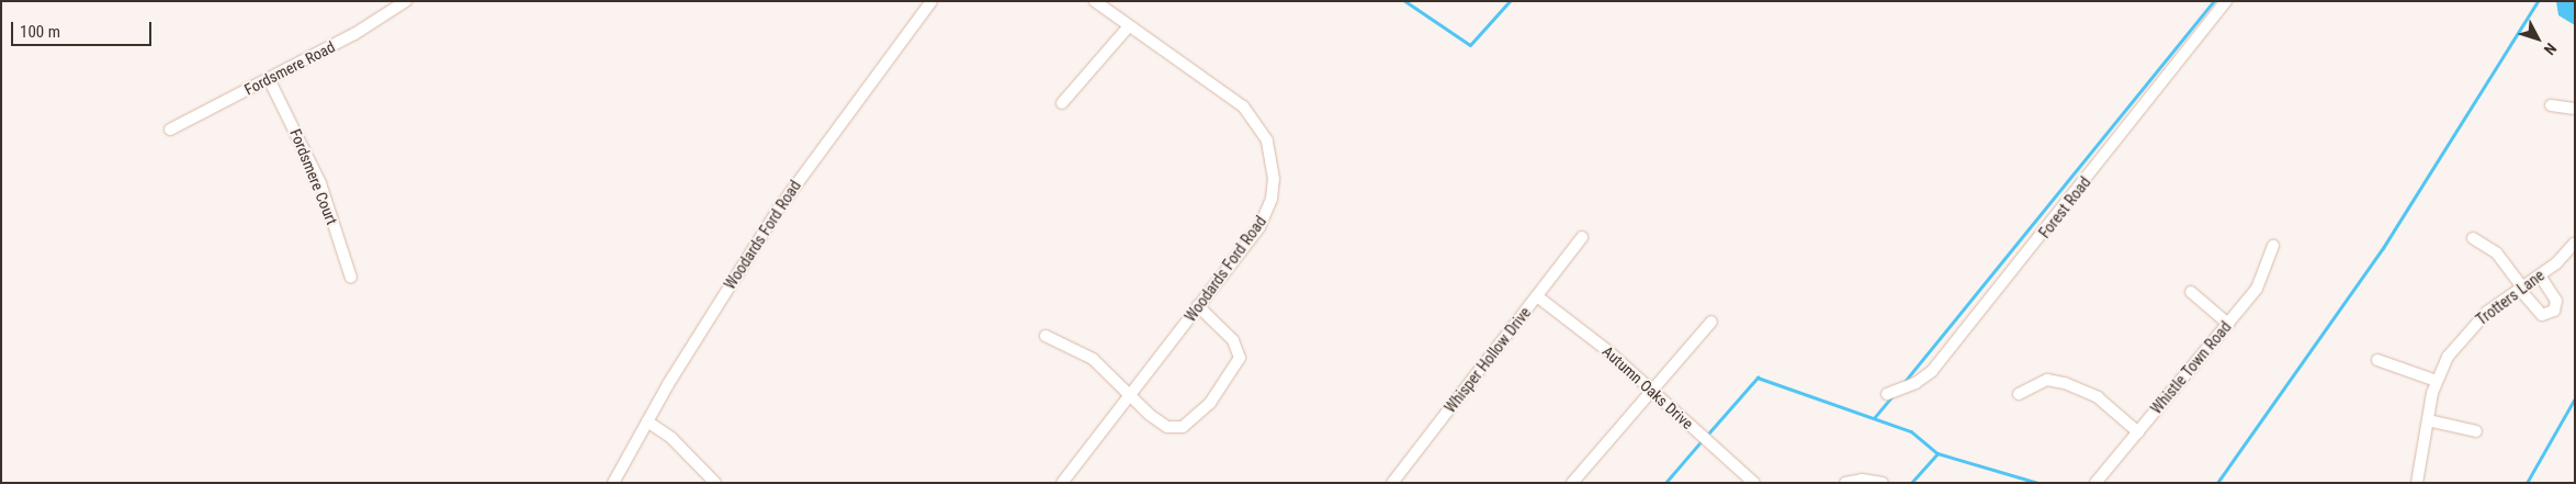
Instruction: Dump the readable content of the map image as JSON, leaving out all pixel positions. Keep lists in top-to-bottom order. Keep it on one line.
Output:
{"streets":{"street":["Fordsmere Road","Fordsmere Court","Forest Road","Woodards Ford Road","Trotters Lane","Whisper Hollow Drive","Whistle Town Road","Autumn Oaks Drive"]},"crossings":[["Fordsmere Road","Fordsmere Court"],["Whisper Hollow Drive","Autumn Oaks Drive"]],"scale_bar":"100 m","north":"bottom right"}
